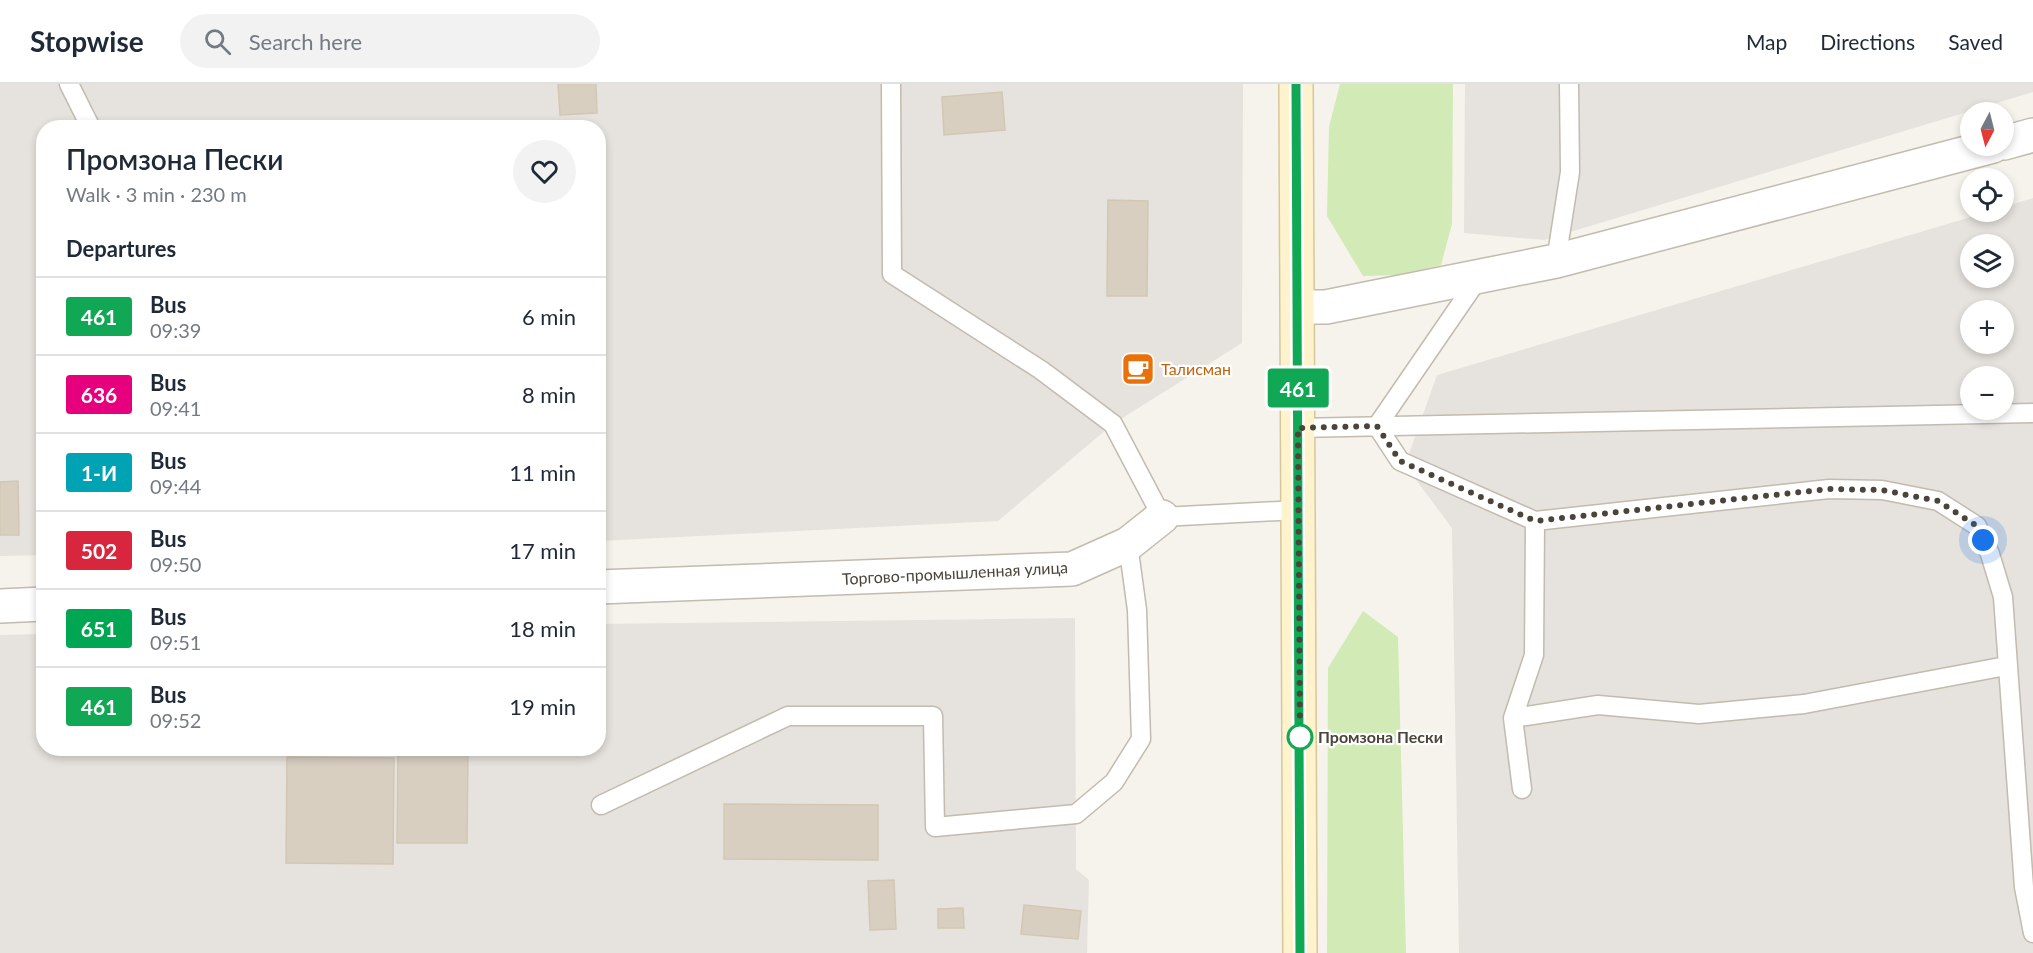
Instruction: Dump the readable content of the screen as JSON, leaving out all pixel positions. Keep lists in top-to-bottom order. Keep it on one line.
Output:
{"streets":{"street":["Торгово-промышленная улица"]},"places":{"cafe":["Талисман"],"other":["Промзона Пески"]},"lines":["bus line 461"],"north":"bottom","page":{"header":"Stopwise","search":"Search here","nav":["Map","Directions","Saved"],"on_map":"461","map_buttons":["+","−"],"heading":[["Промзона Пески","Walk · 3 min · 230 m"],"Departures"],"list":[{"mark":"461","name":"Bus","note":"09:39","value":"6 min"},{"mark":"636","name":"Bus","note":"09:41","value":"8 min"},{"mark":"1-И","name":"Bus","note":"09:44","value":"11 min"},{"mark":"502","name":"Bus","note":"09:50","value":"17 min"},{"mark":"651","name":"Bus","note":"09:51","value":"18 min"},{"mark":"461","name":"Bus","note":"09:52","value":"19 min"}]}}
